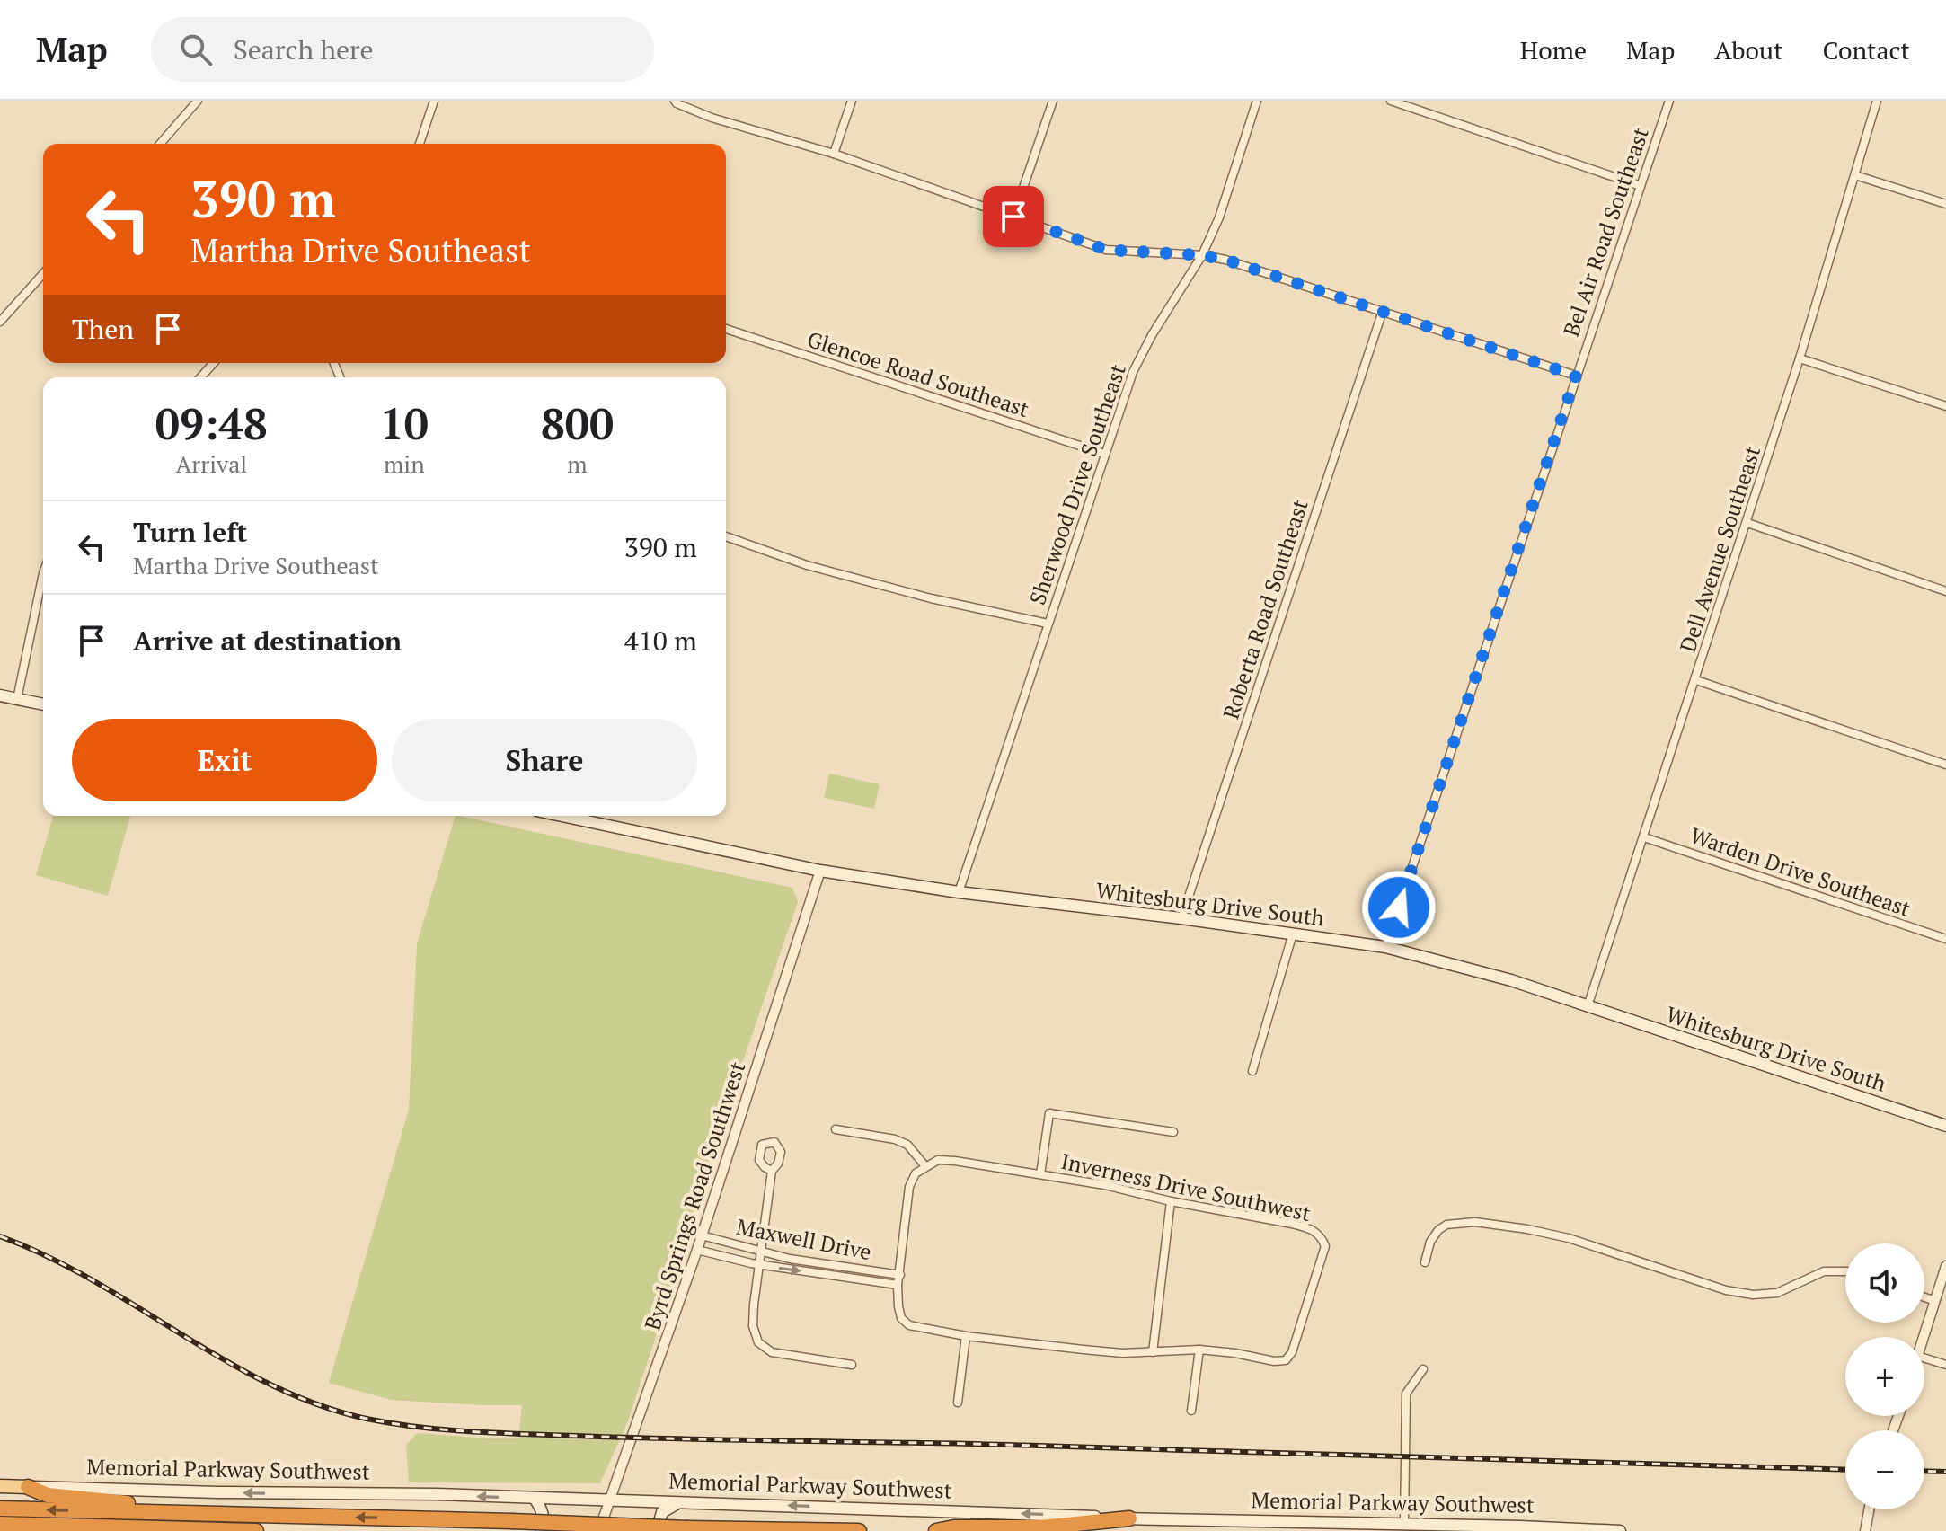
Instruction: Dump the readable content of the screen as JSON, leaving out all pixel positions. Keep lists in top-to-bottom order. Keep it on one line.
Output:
{"streets":{"highway":["Memorial Parkway Southwest"],"main road":["Whitesburg Drive South"],"street":["Bel Air Road Southeast","Glencoe Road Southeast","Sherwood Drive Southeast","Dell Avenue Southeast","Roberta Road Southeast","Warden Drive Southeast","Inverness Drive Southwest","Byrd Springs Road Southwest","Maxwell Drive"]},"crossings":[["Bel Air Road Southeast","Whitesburg Drive South"],["Glencoe Road Southeast","Sherwood Drive Southeast"],["Sherwood Drive Southeast","Whitesburg Drive South"],["Dell Avenue Southeast","Warden Drive Southeast"],["Dell Avenue Southeast","Whitesburg Drive South"],["Roberta Road Southeast","Whitesburg Drive South"],["Whitesburg Drive South","Byrd Springs Road Southwest"],["Inverness Drive Southwest","Maxwell Drive"],["Byrd Springs Road Southwest","Maxwell Drive"],["Byrd Springs Road Southwest","Memorial Parkway Southwest"]],"one_way":["Memorial Parkway Southwest"],"page":{"header":"Map","search":"Search here","nav":["Home","Map","About","Contact"],"turn":["390 m","Martha Drive Southeast"],"then":"Then","eta":["09:48","Arrival","10","min","800","m"],"list":[{"name":"Turn left","note":"Martha Drive Southeast","value":"390 m"},{"name":"Arrive at destination","value":"410 m"}],"buttons":["Exit","Share"],"map_buttons":["+","−"]}}
